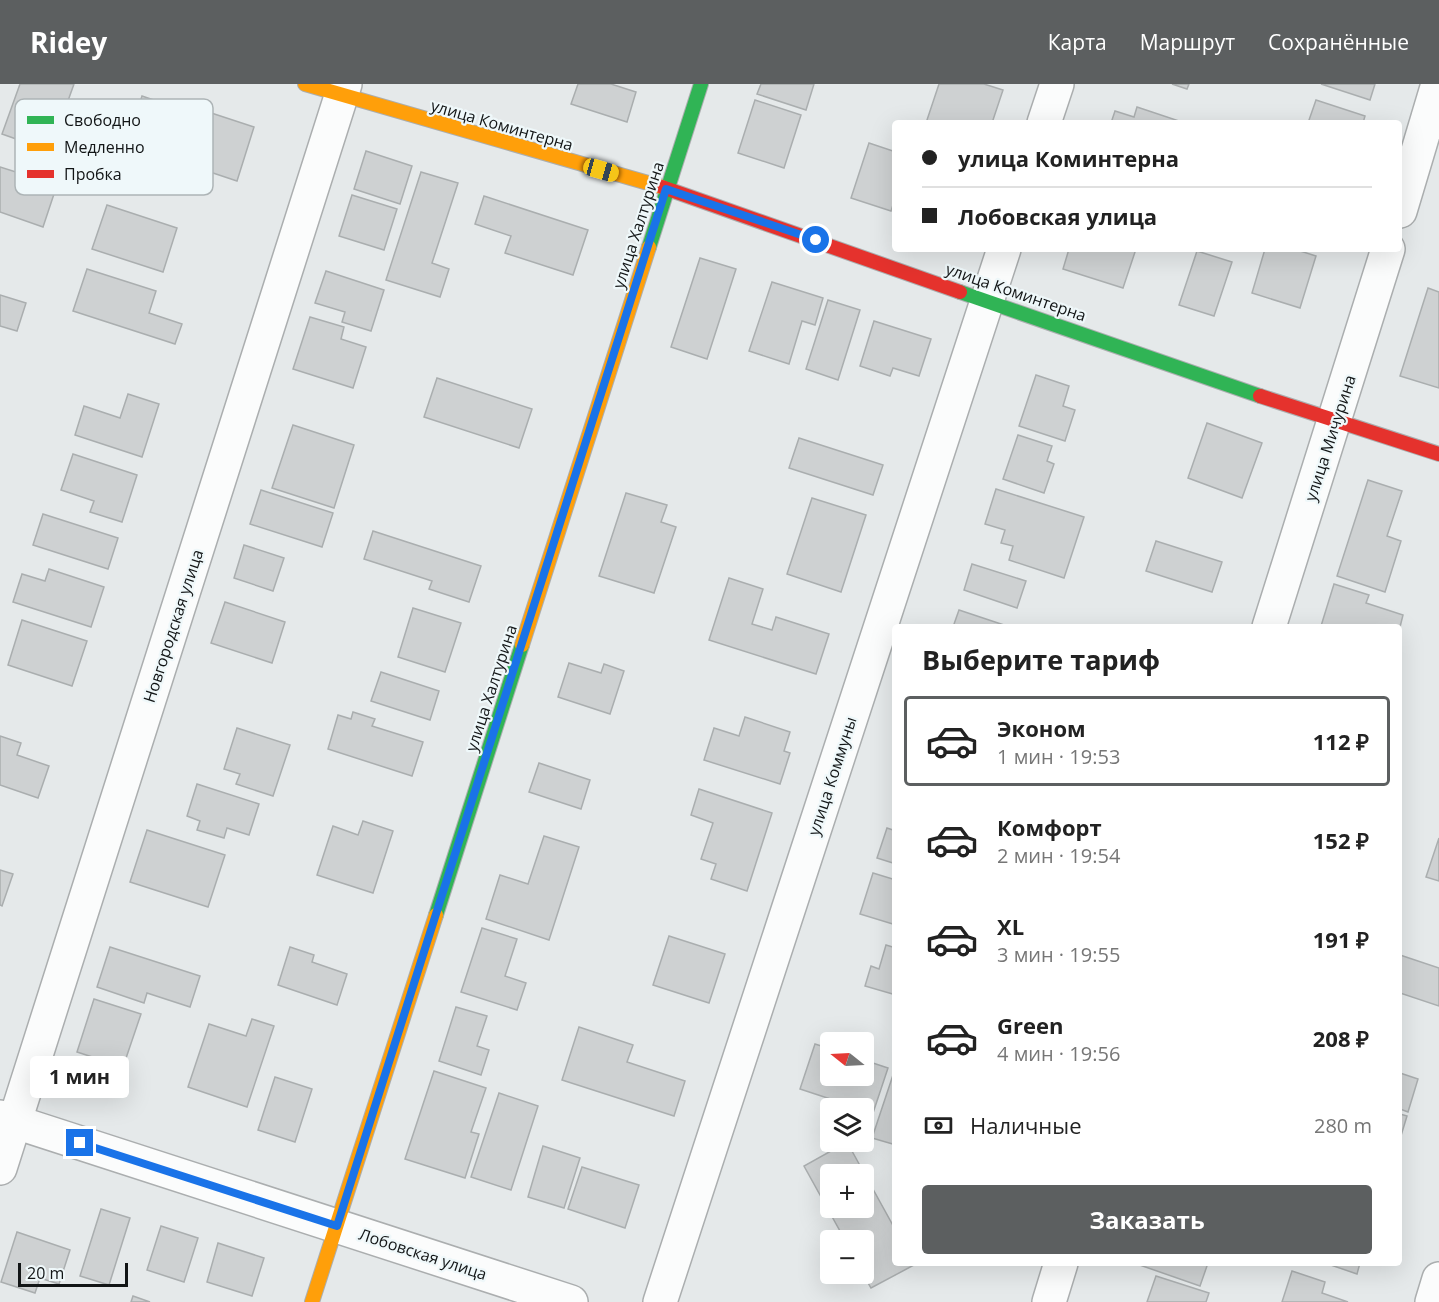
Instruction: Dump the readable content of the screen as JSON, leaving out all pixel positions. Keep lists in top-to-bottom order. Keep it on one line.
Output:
{"streets":{"street":["улица Коминтерна","улица Халтурина","улица Мичурина","Новгородская улица","улица Коммуны","Лобовская улица"]},"crossings":[["улица Коминтерна","улица Халтурина"],["улица Коминтерна","улица Мичурина"],["улица Коминтерна","Новгородская улица"],["улица Коминтерна","улица Коммуны"],["улица Халтурина","Лобовская улица"],["Новгородская улица","Лобовская улица"]],"legend":["Свободно","Медленно","Пробка"],"scale_bar":"20 m","north":"left","page":{"header":"Ridey","nav":["Карта","Маршрут","Сохранённые"],"banner":["улица Коминтерна","Лобовская улица"],"heading":"Выберите тариф","list":[{"name":"Эконом","note":"1 мин · 19:53","value":"112 ₽"},{"name":"Комфорт","note":"2 мин · 19:54","value":"152 ₽"},{"name":"XL","note":"3 мин · 19:55","value":"191 ₽"},{"name":"Green","note":"4 мин · 19:56","value":"208 ₽"}],"map_buttons":["+","−"],"bubble":"1 мин","pay":["Наличные","280 m"],"buttons":"Заказать","scale":"20 m"}}
